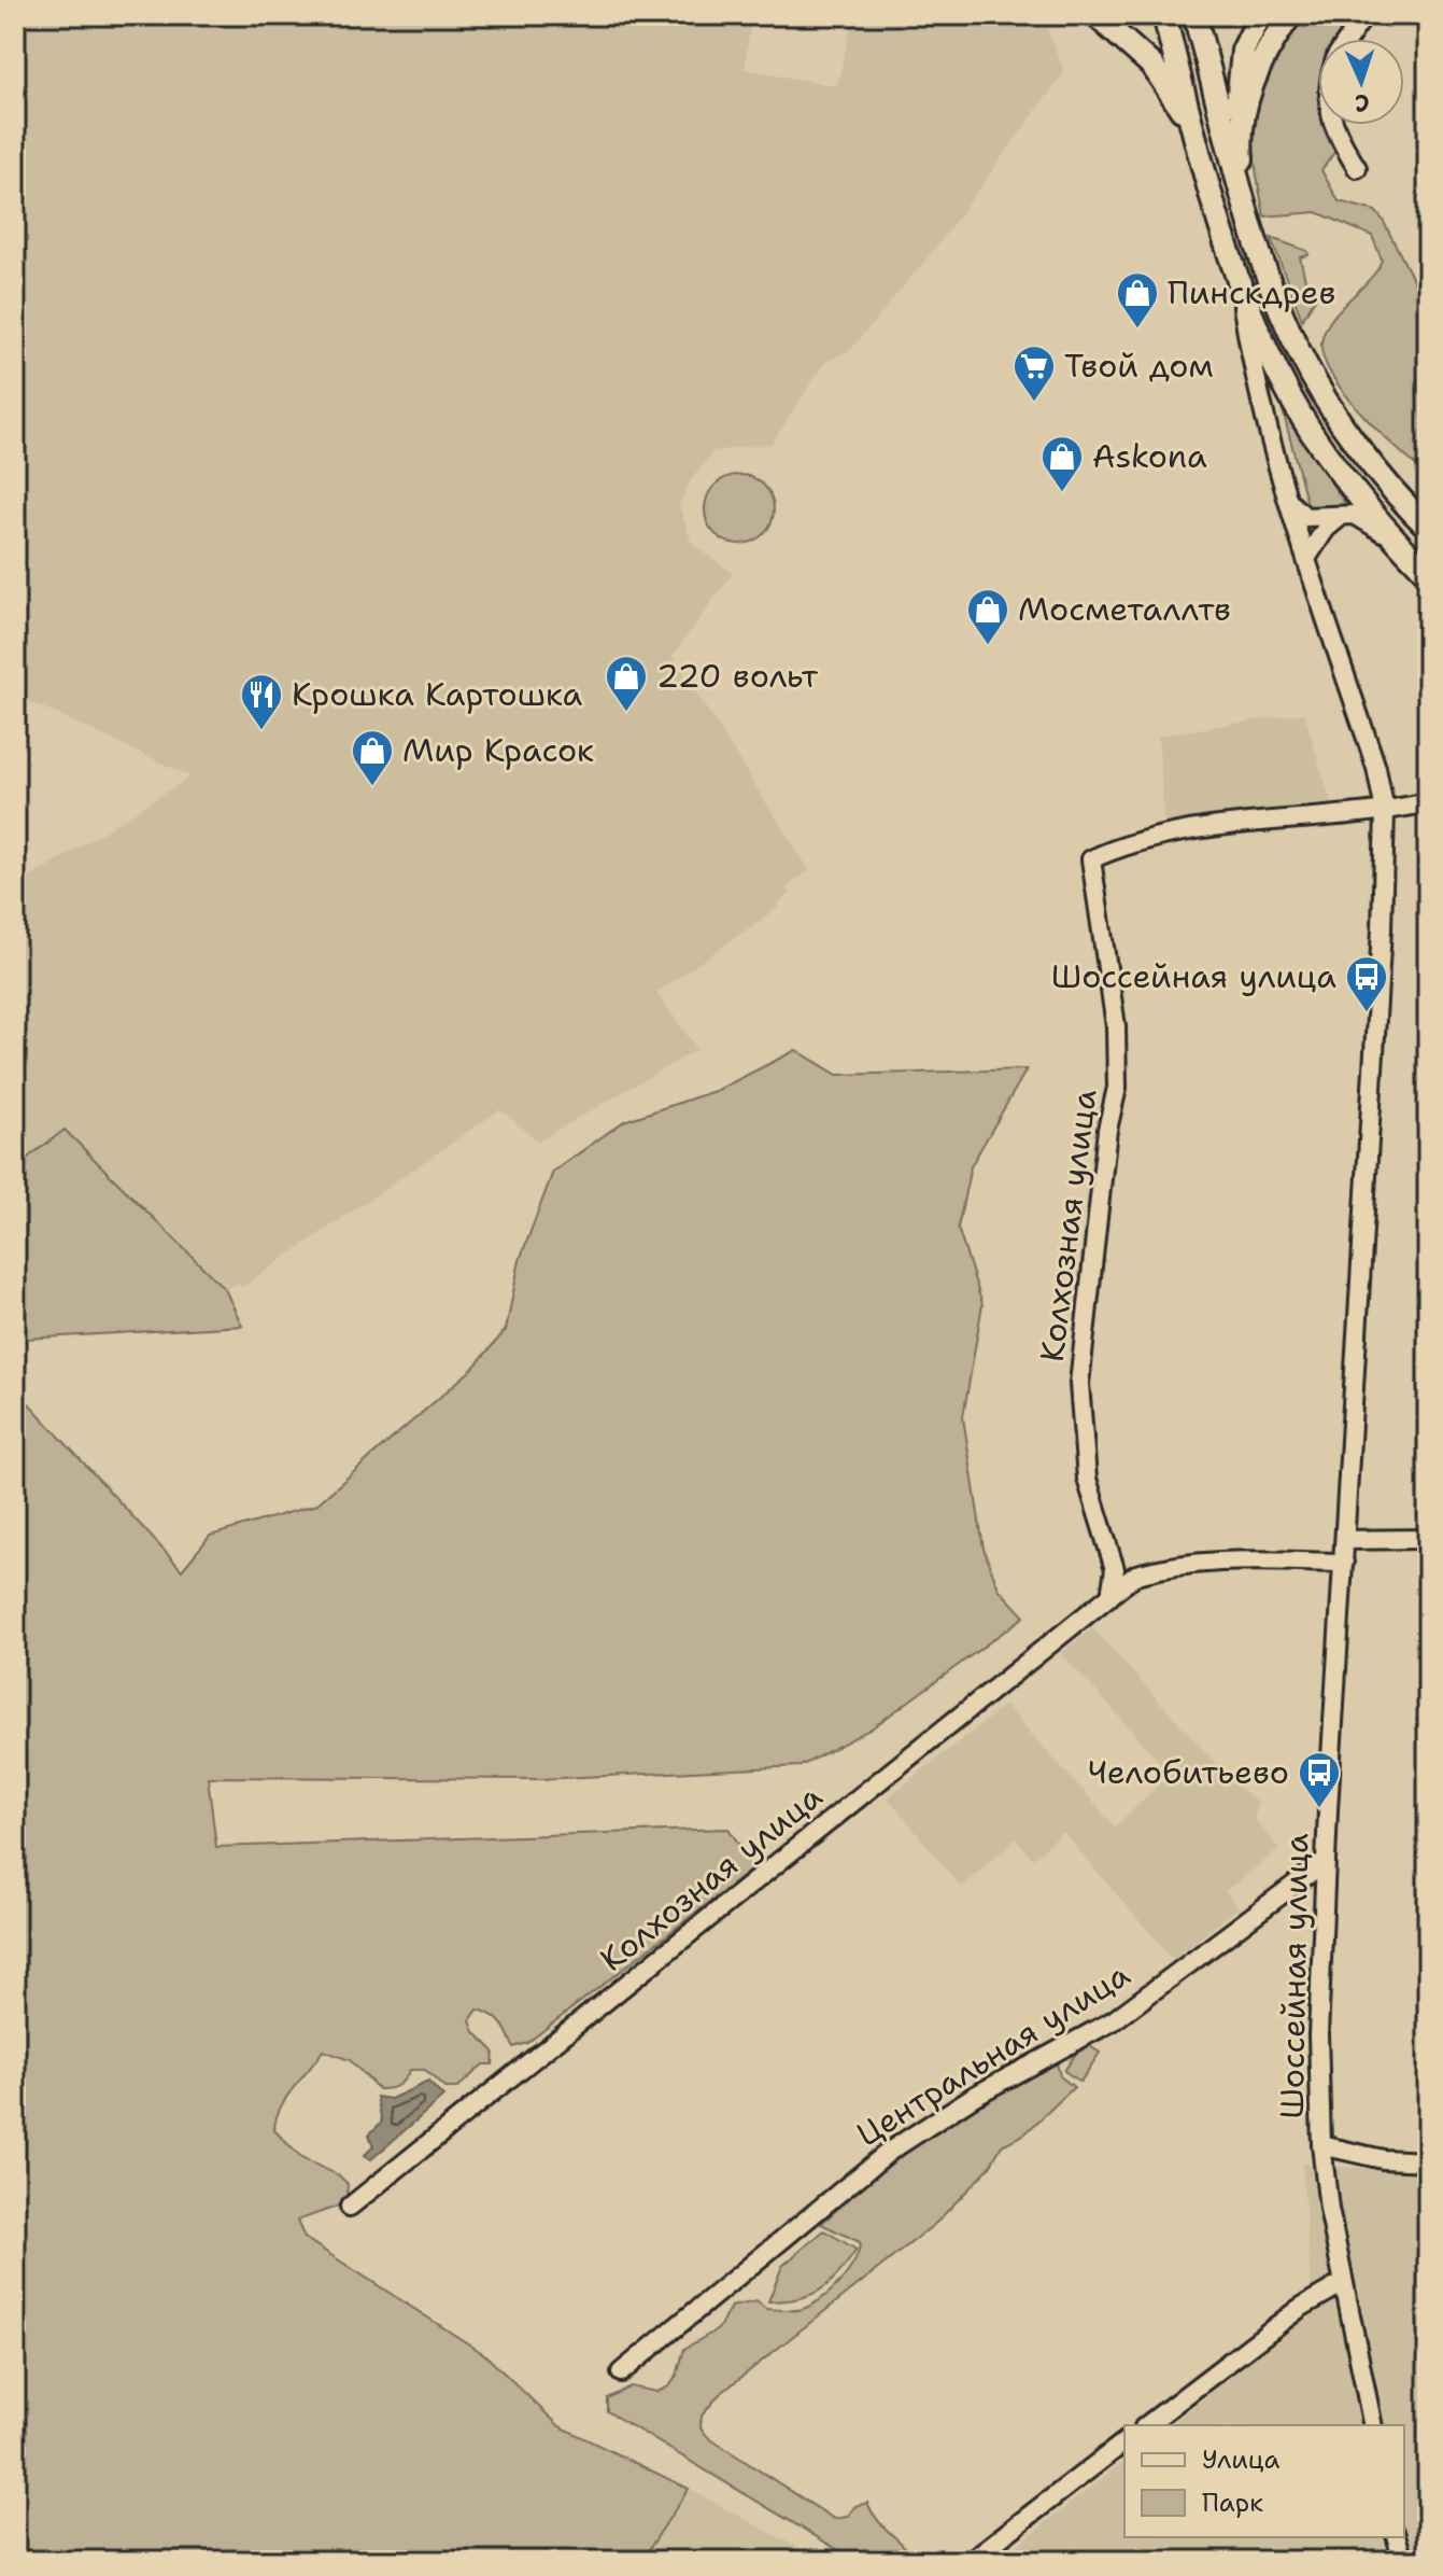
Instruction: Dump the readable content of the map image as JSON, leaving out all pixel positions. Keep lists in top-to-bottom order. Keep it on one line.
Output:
{"streets":{"street":["Колхозная улица","Шоссейная улица","Центральная улица"]},"crossings":[["Колхозная улица","Шоссейная улица"],["Шоссейная улица","Центральная улица"]],"places":{"shop":["Пинскдрев","Askona","Мосметаллтв","220 вольт","Мир Красок"],"supermarket":["Твой дом"],"restaurant":["Крошка Картошка"],"bus stop":["Шоссейная улица","Челобитьево"]},"legend":["Улица","Парк"],"north":"bottom"}
